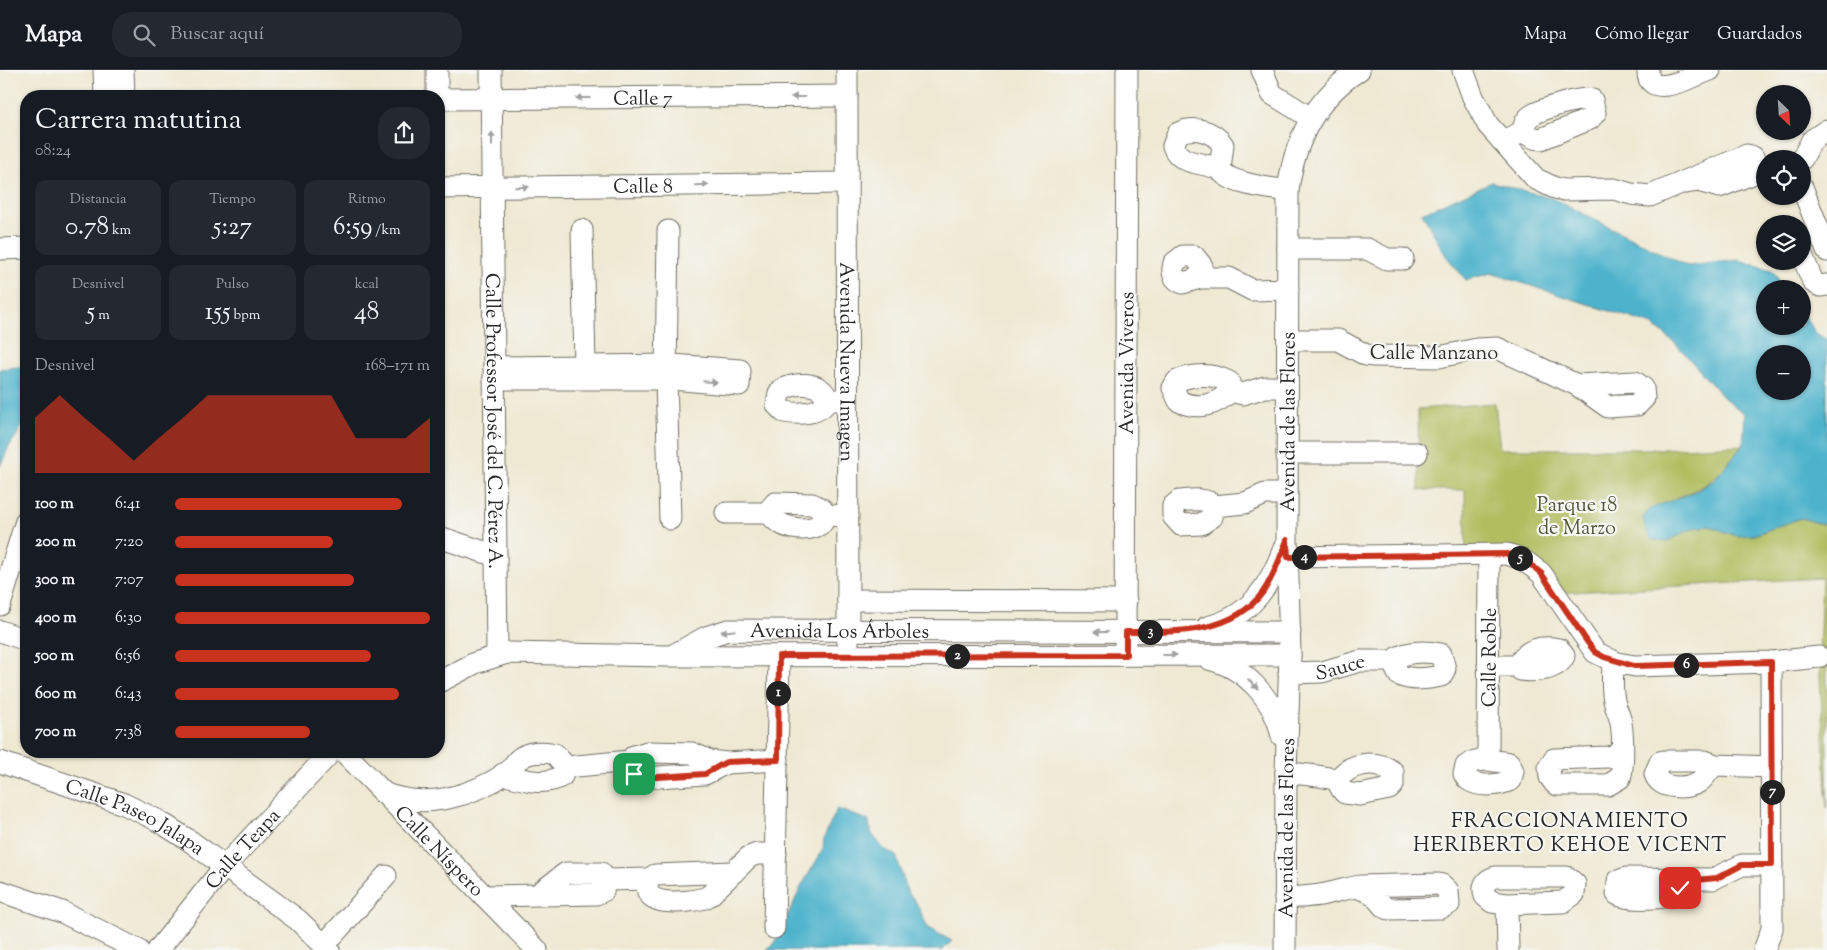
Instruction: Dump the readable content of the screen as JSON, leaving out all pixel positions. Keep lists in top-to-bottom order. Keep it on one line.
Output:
{"streets":{"street":["Calle 7","Calle 8","Calle Manzano","Avenida Nueva Imagen","Avenida Viveros","Calle Professor José del C. Pérez A.","Avenida de las Flores","Avenida Los Árboles","Calle Roble","Sauce","Calle Paseo Jalapa","Calle Teapa","Calle Níspero"]},"crossings":[["Calle 7","Avenida Nueva Imagen"],["Calle 7","Calle Professor José del C. Pérez A."],["Calle 8","Avenida Nueva Imagen"],["Calle 8","Calle Professor José del C. Pérez A."],["Calle Manzano","Avenida de las Flores"],["Avenida Nueva Imagen","Avenida Los Árboles"],["Avenida Viveros","Avenida Los Árboles"],["Calle Professor José del C. Pérez A.","Avenida Los Árboles"],["Avenida de las Flores","Avenida Los Árboles"],["Avenida de las Flores","Sauce"],["Avenida Los Árboles","Sauce"],["Calle Paseo Jalapa","Calle Teapa"]],"one_way":["Calle 7"],"districts":["FRACCIONAMIENTO HERIBERTO KEHOE VICENT"],"parks":["Parque 18 de Marzo"],"north":"bottom right","page":{"header":"Mapa","search":"Buscar aquí","nav":["Mapa","Cómo llegar","Guardados"],"map_buttons":["+","−"],"heading":["Carrera matutina","08:24"],"stats":[["Distancia","0.78 km"],["Tiempo","5:27"],["Ritmo","6:59 /km"],["Desnivel","5 m"],["Pulso","155 bpm"],["kcal","48"]],"chart":["Desnivel","168–171 m"],"list":[{"name":"100 m","note":"6:41"},{"name":"200 m","note":"7:20"},{"name":"300 m","note":"7:07"},{"name":"400 m","note":"6:30"},{"name":"500 m","note":"6:56"},{"name":"600 m","note":"6:43"},{"name":"700 m","note":"7:38"}],"pins":["4","5","3","2","6","1","7"]}}
